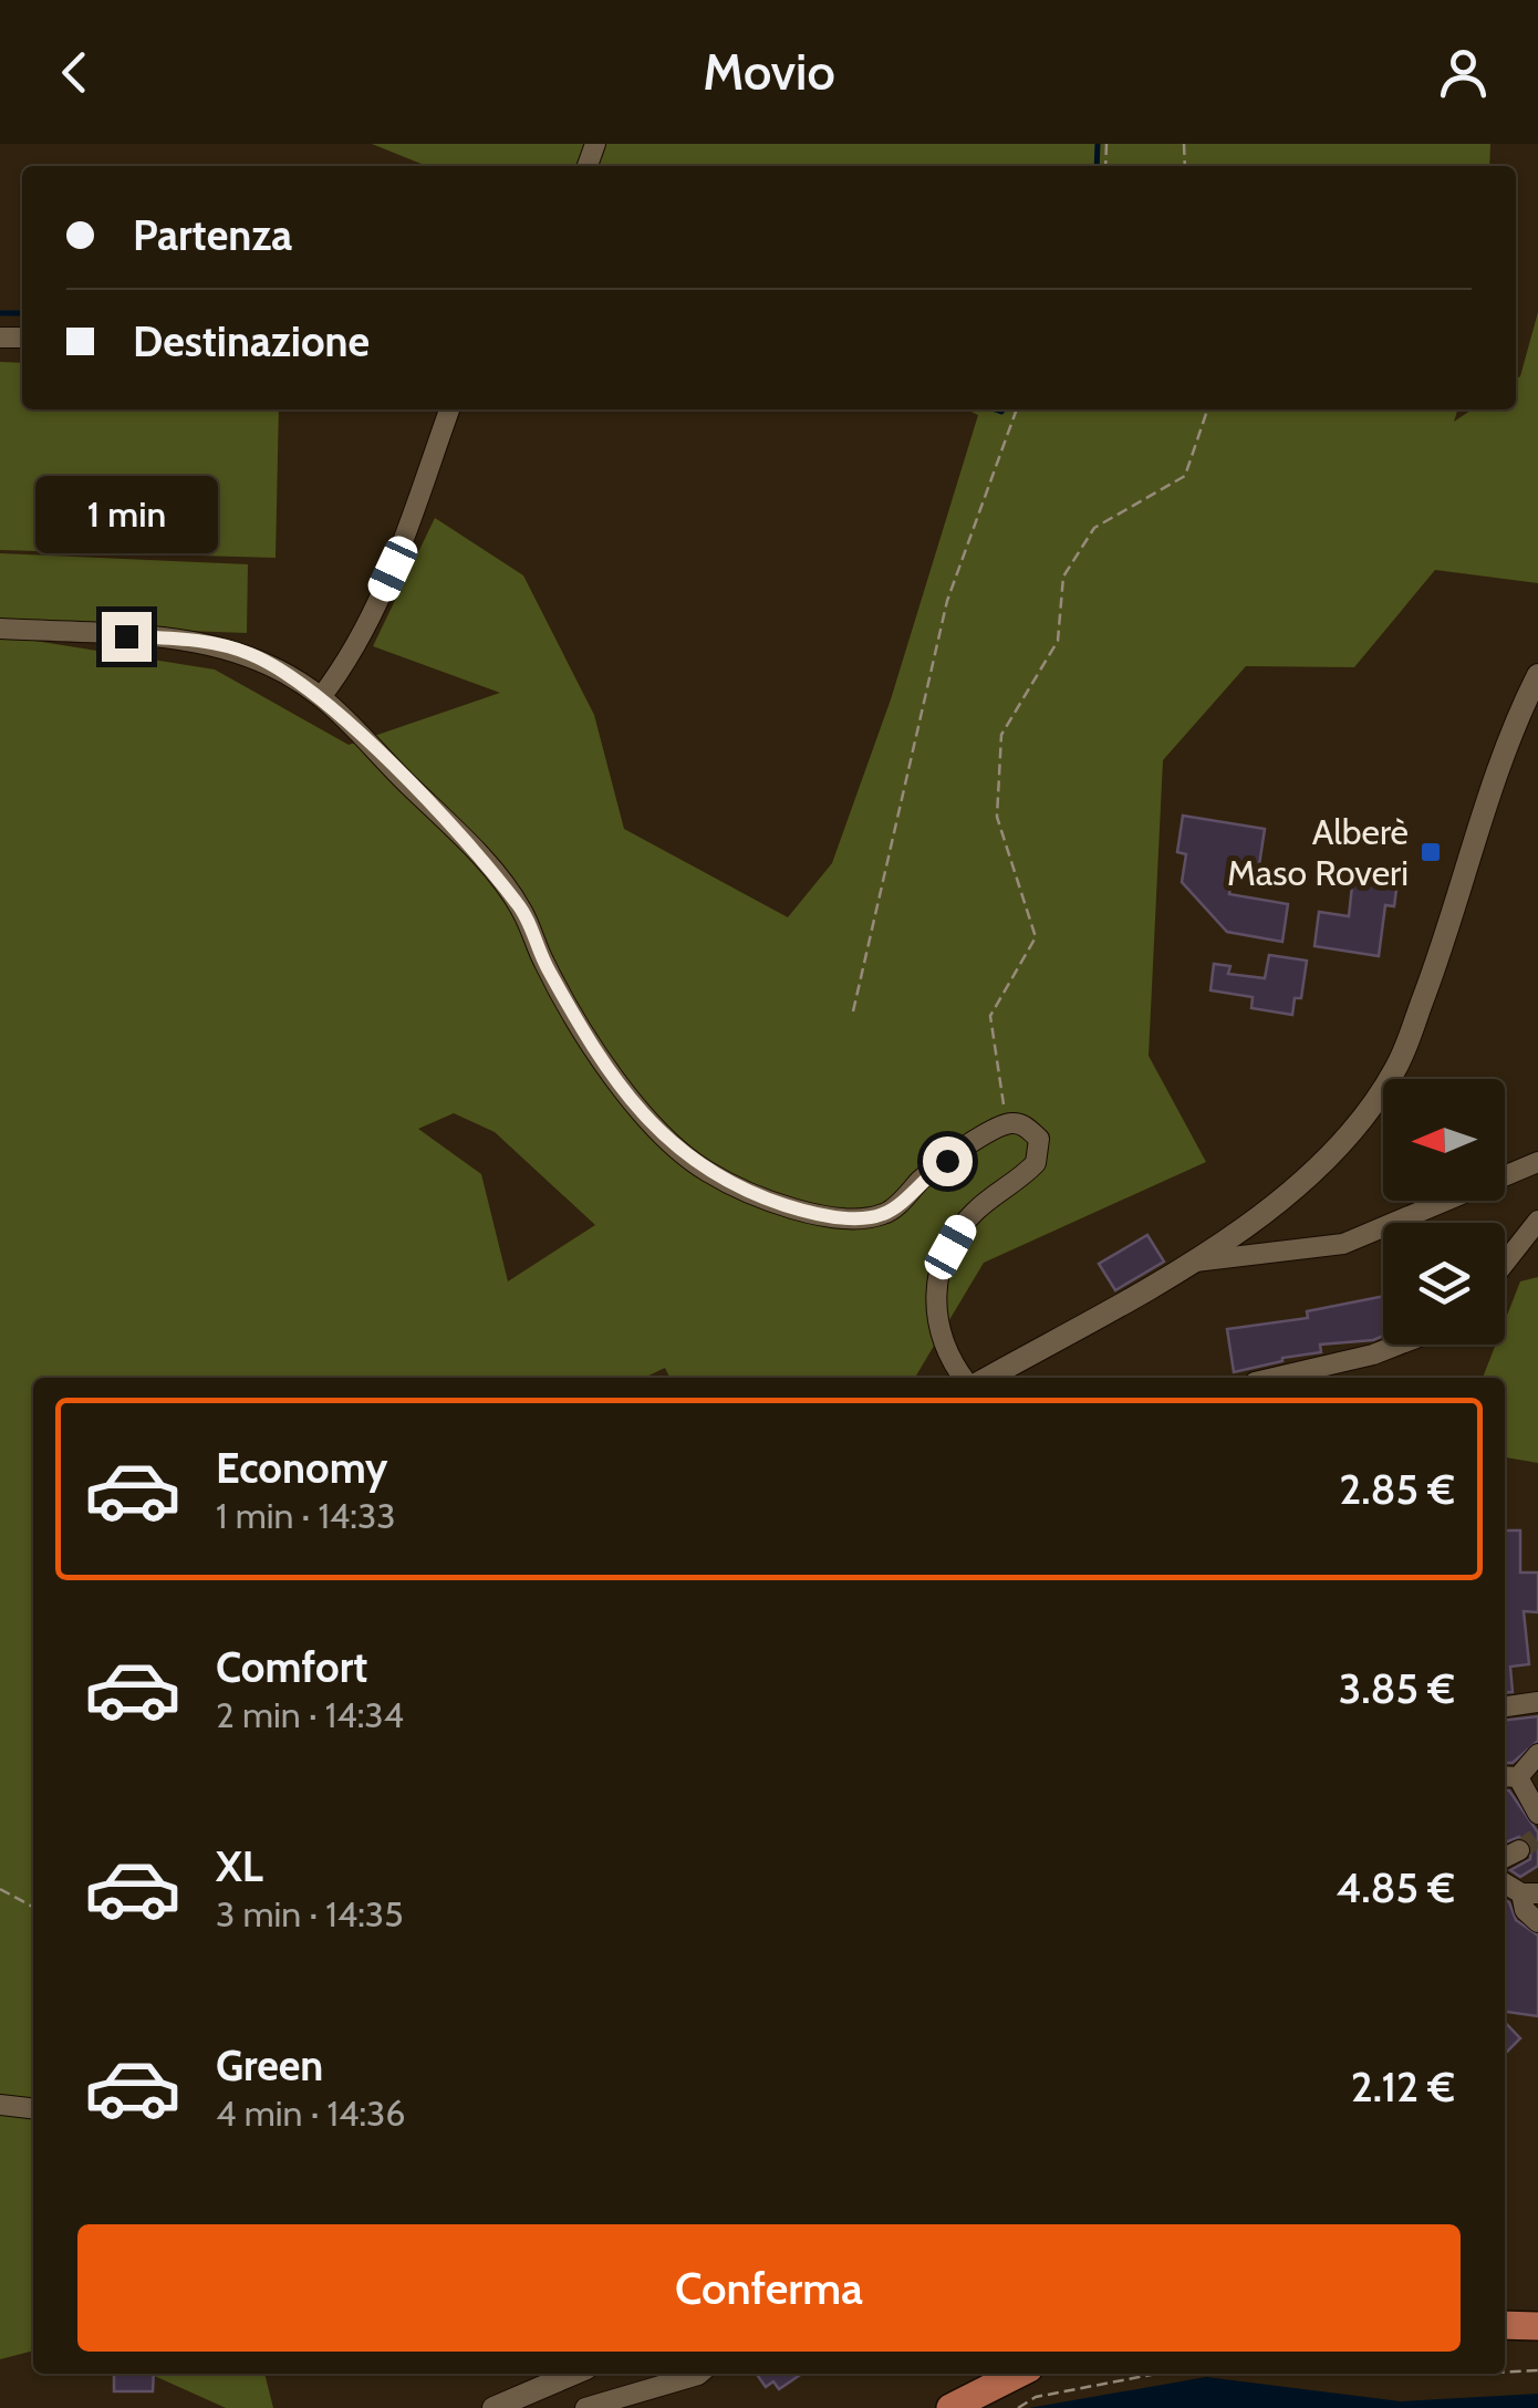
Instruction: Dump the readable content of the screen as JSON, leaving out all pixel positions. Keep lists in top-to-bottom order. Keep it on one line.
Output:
{"places":{"transit":["Alberè Maso Roveri"]},"north":"left","page":{"header":"Movio","banner":["Partenza","Destinazione"],"bubble":"1 min","list":[{"name":"Economy","note":"1 min · 14:33","value":"2.85 €"},{"name":"Comfort","note":"2 min · 14:34","value":"3.85 €"},{"name":"XL","note":"3 min · 14:35","value":"4.85 €"},{"name":"Green","note":"4 min · 14:36","value":"2.12 €"}],"buttons":"Conferma"}}
